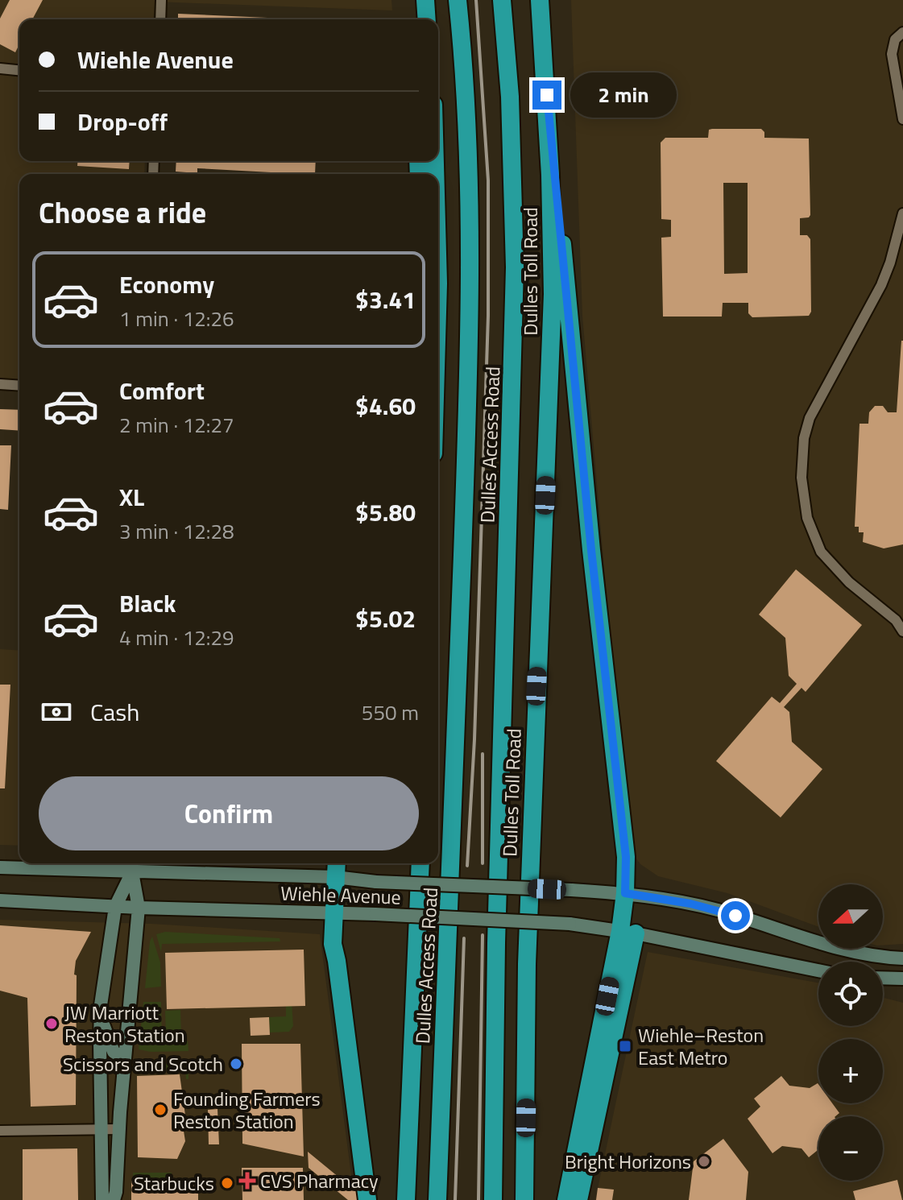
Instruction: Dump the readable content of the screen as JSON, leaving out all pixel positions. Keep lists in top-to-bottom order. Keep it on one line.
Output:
{"streets":{"highway":["Dulles Toll Road","Dulles Access Road"],"main road":["Wiehle Avenue"]},"places":{"other":["JW Marriott Reston Station","Scissors and Scotch","Founding Farmers Reston Station","Bright Horizons","Starbucks"],"transit":["Wiehle–Reston East Metro"],"health":["CVS Pharmacy"]},"north":"left","page":{"banner":["Wiehle Avenue","Drop-off"],"bubble":"2 min","heading":"Choose a ride","list":[{"name":"Economy","note":"1 min · 12:26","value":"$3.41"},{"name":"Comfort","note":"2 min · 12:27","value":"$4.60"},{"name":"XL","note":"3 min · 12:28","value":"$5.80"},{"name":"Black","note":"4 min · 12:29","value":"$5.02"}],"pay":["Cash","550 m"],"buttons":"Confirm","map_buttons":["+","−"]}}
